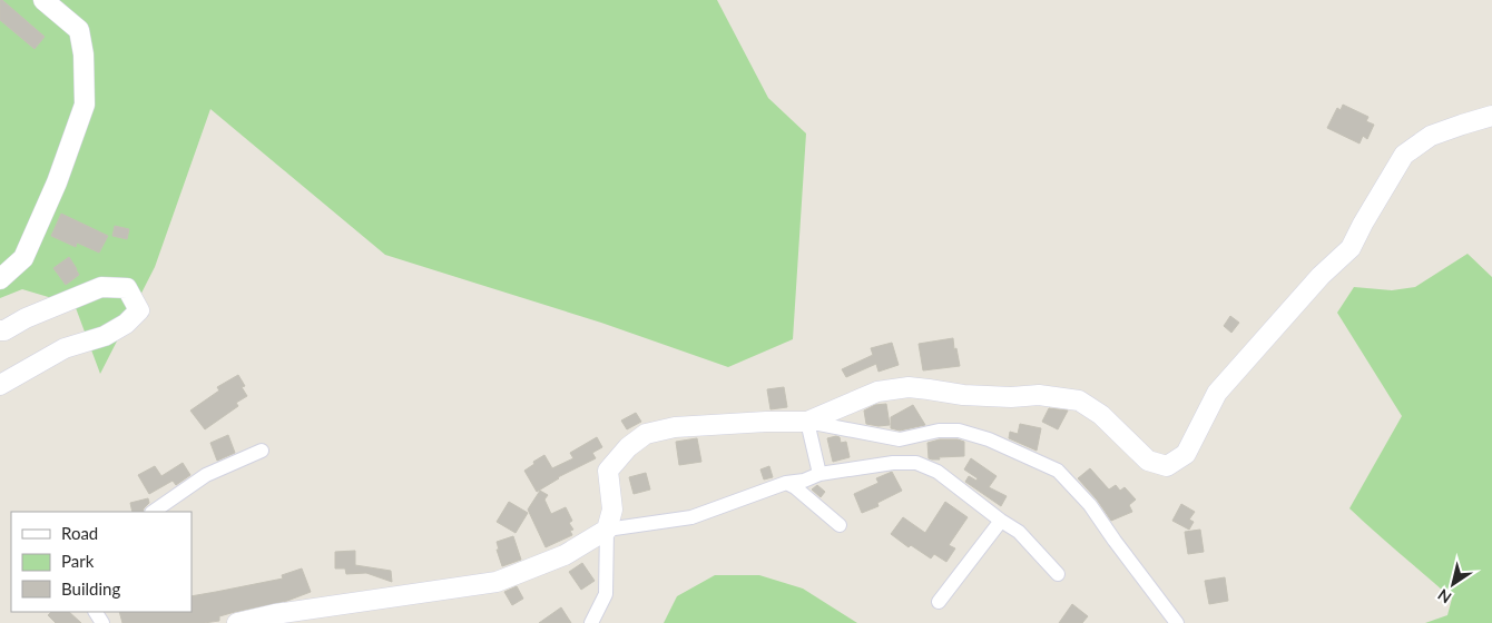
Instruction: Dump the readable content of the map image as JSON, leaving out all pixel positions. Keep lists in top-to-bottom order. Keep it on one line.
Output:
{"legend":["Road","Park","Building"],"north":"bottom left"}
